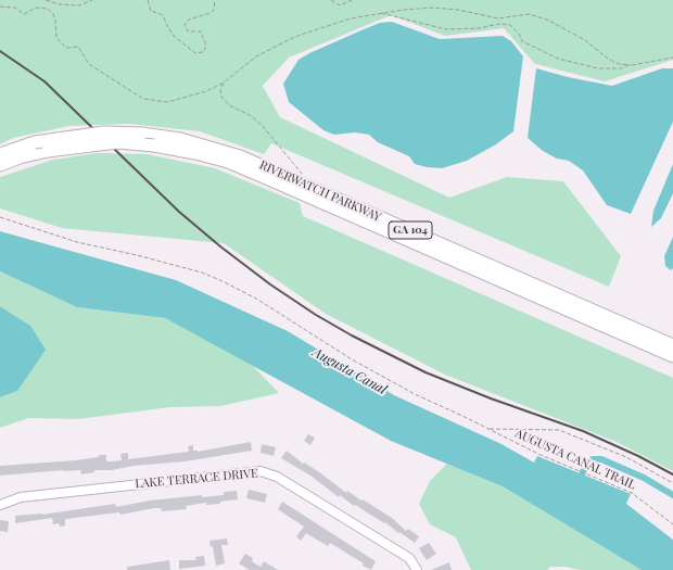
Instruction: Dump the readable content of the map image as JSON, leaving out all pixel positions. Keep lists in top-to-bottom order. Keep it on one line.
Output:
{"streets":{"main road":["RIVERWATCH PARKWAY","GA 104"],"street":["LAKE TERRACE DRIVE"],"path":["AUGUSTA CANAL TRAIL"]},"water":["Augusta Canal"]}
